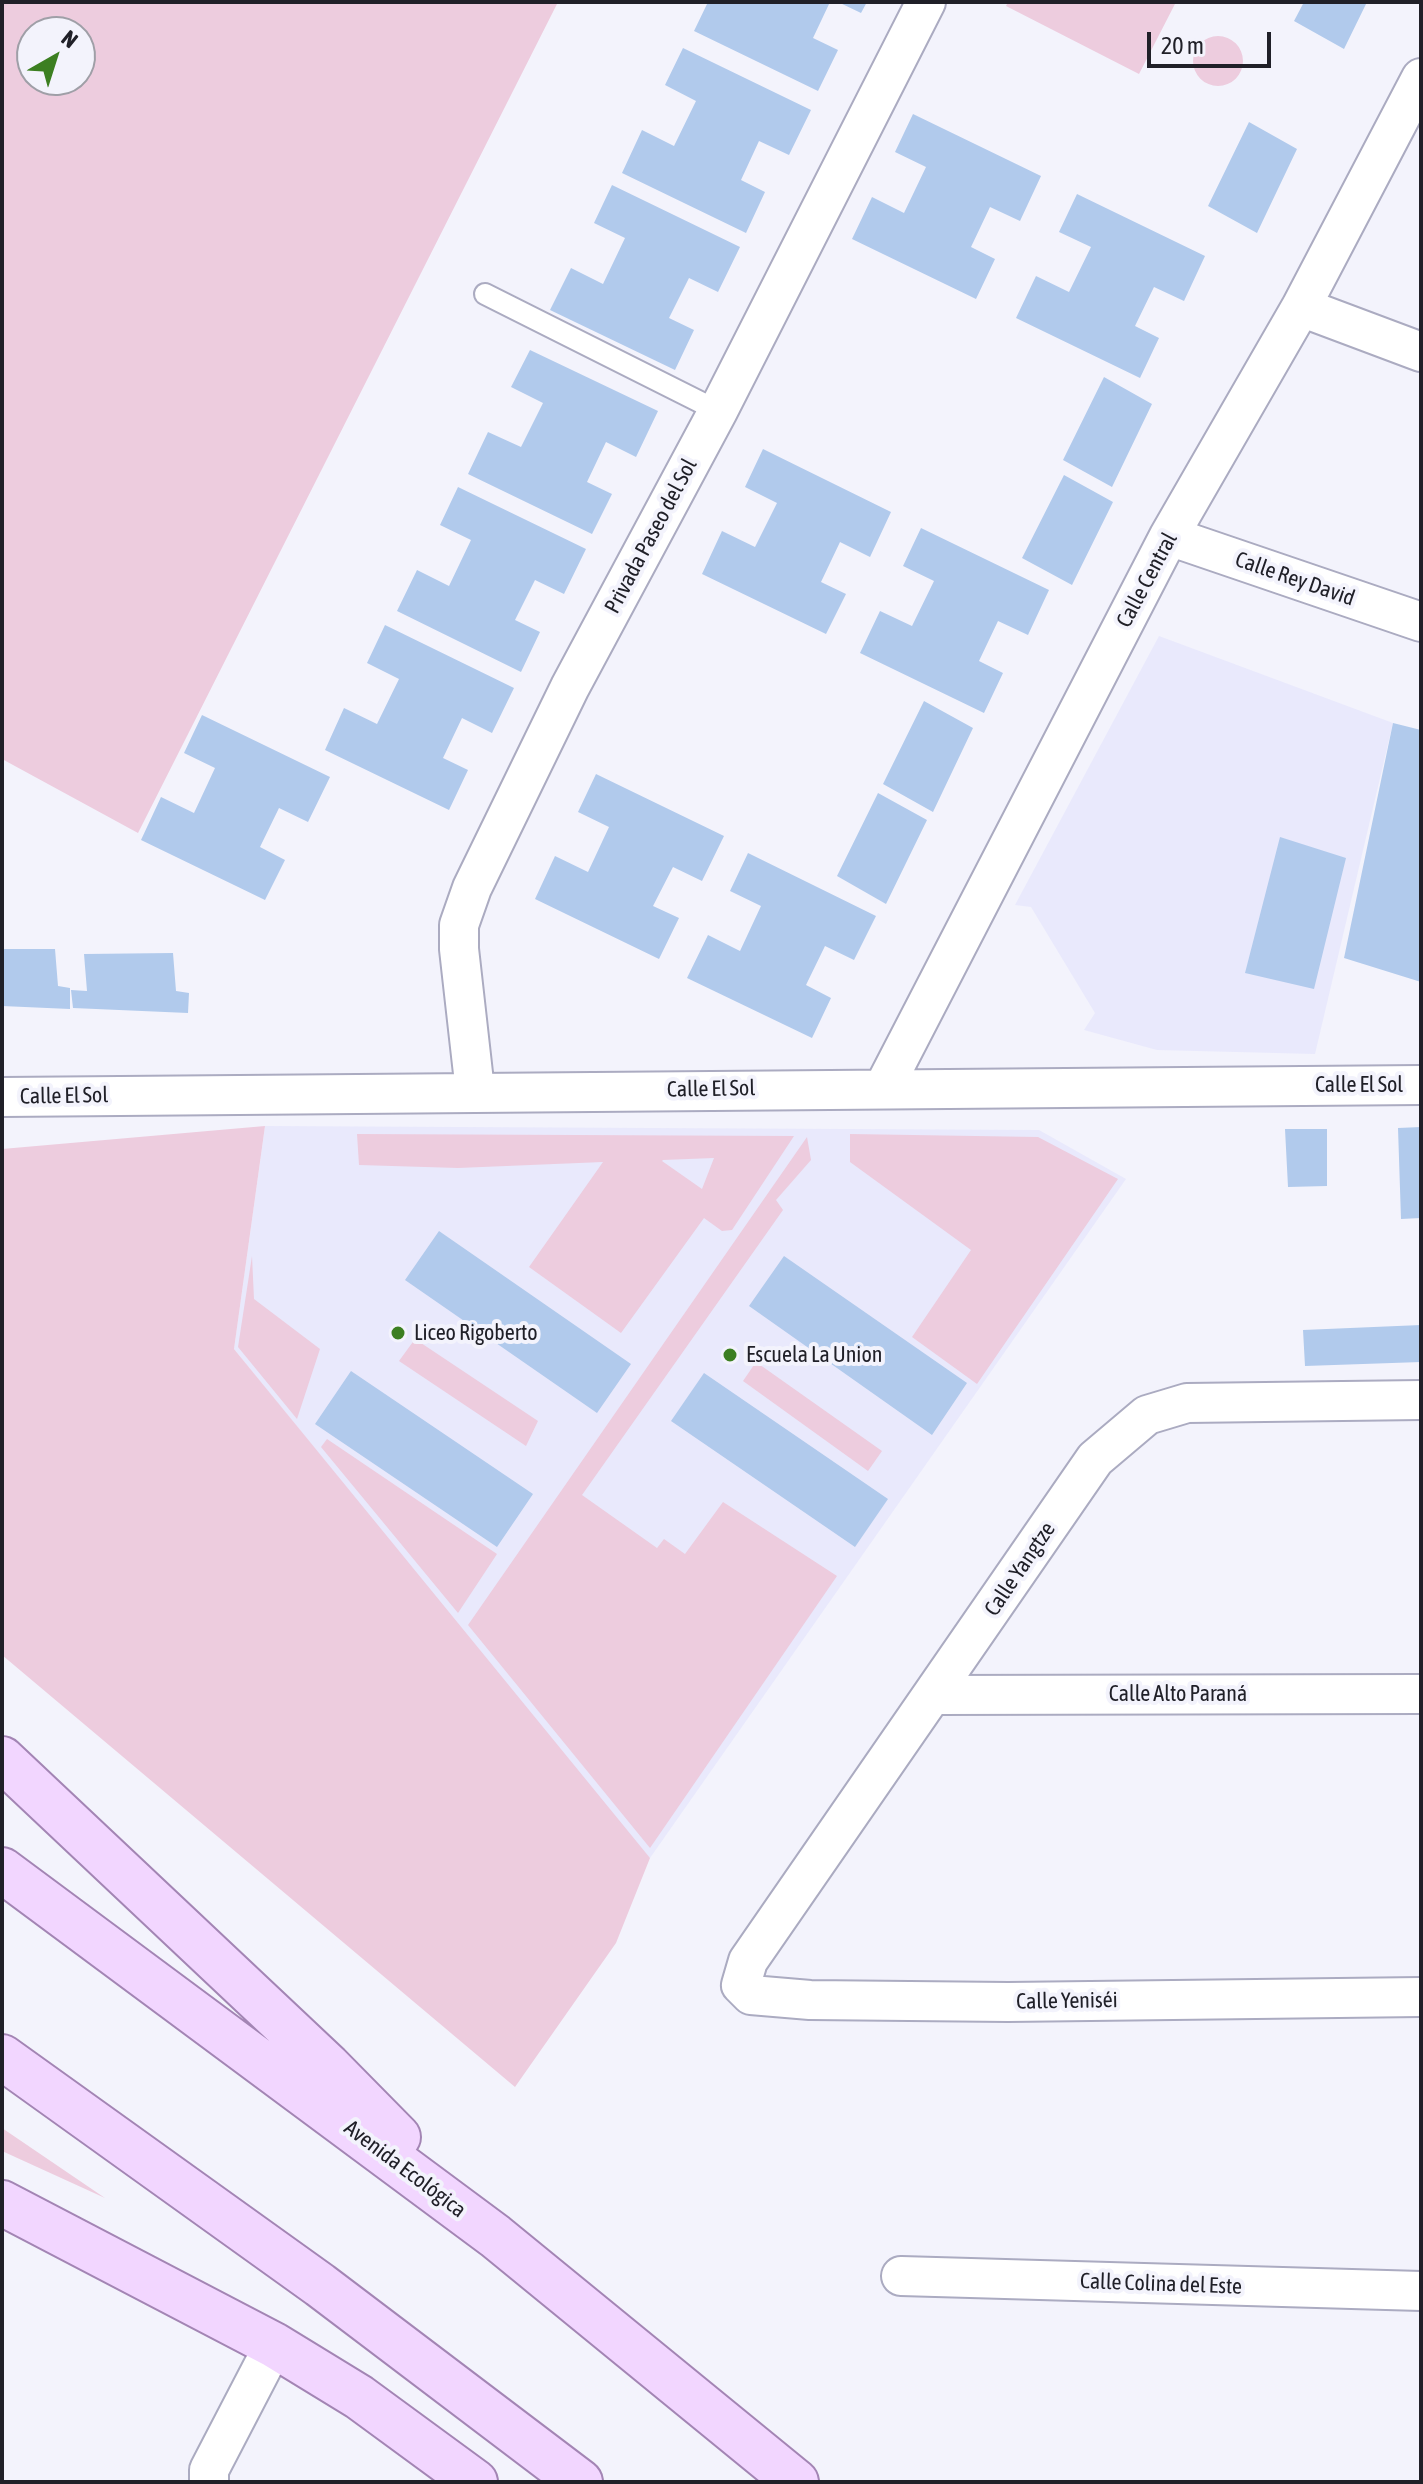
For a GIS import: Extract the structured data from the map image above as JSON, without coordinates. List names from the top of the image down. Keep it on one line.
{"streets":{"main road":["Avenida Ecológica"],"street":["Privada Paseo del Sol","Calle Rey David","Calle Central","Calle El Sol","Calle Yangtze","Calle Alto Paraná","Calle Yeniséi","Calle Colina del Este"]},"crossings":[["Privada Paseo del Sol","Calle El Sol"],["Calle Rey David","Calle Central"],["Calle Central","Calle El Sol"],["Calle Yangtze","Calle Alto Paraná"],["Calle Yangtze","Calle Yeniséi"]],"places":["Liceo Rigoberto","Escuela La Union"],"scale_bar":"20 m","north":"top right"}
